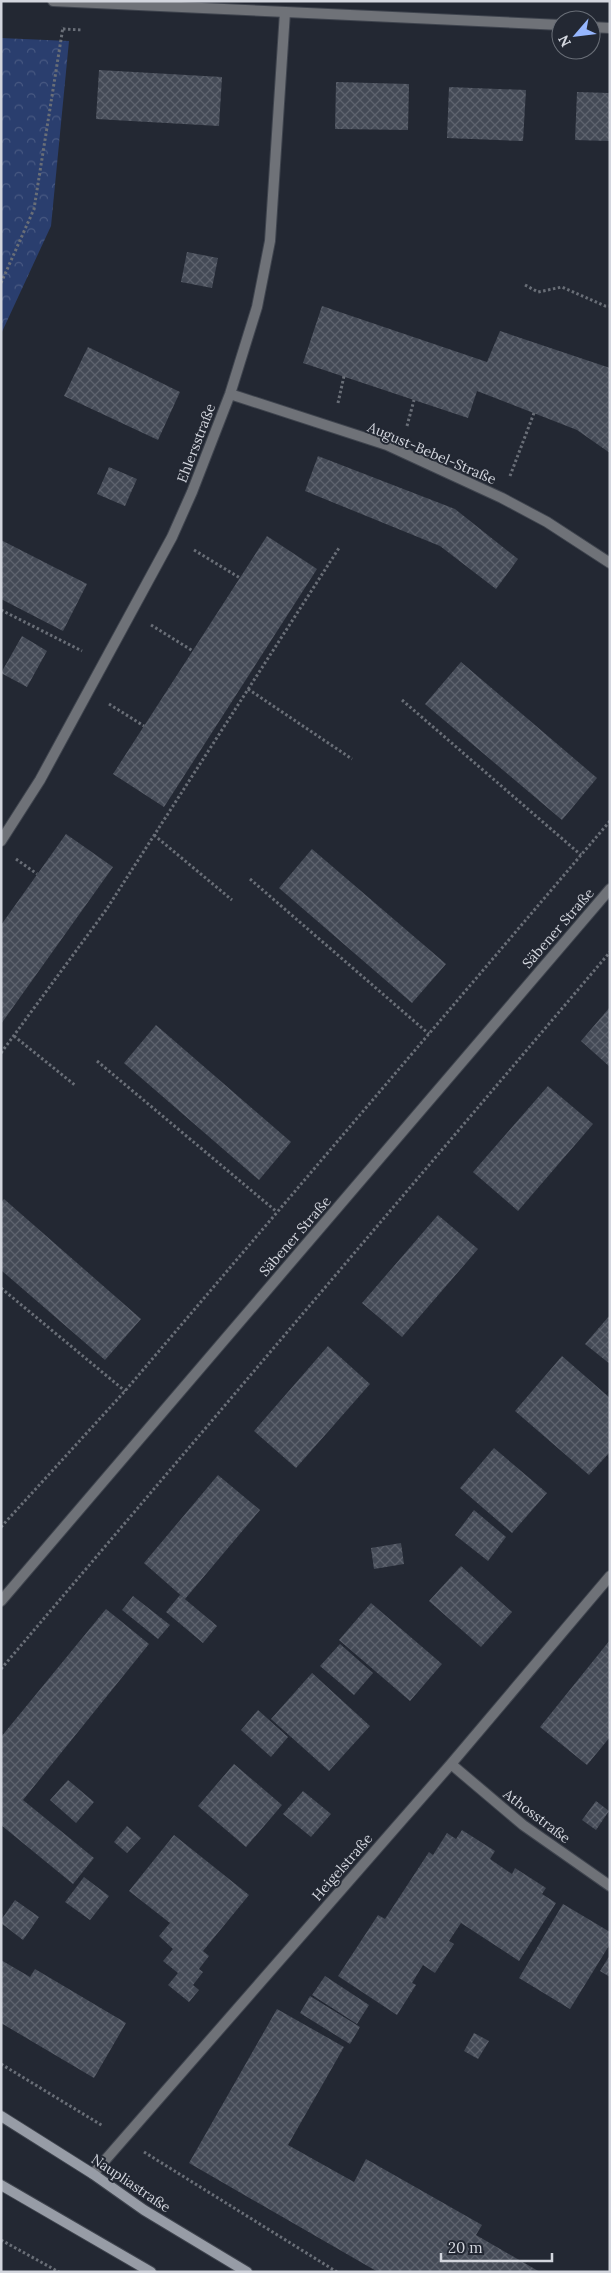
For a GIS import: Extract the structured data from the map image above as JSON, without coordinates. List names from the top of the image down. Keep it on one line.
{"streets":{"street":["Ehlersstraße","August-Bebel-Straße","Säbener Straße","Athosstraße","Heigelstraße","Naupliastraße"]},"crossings":[["Ehlersstraße","August-Bebel-Straße"],["Athosstraße","Heigelstraße"],["Heigelstraße","Naupliastraße"]],"scale_bar":"20 m","north":"bottom left"}
